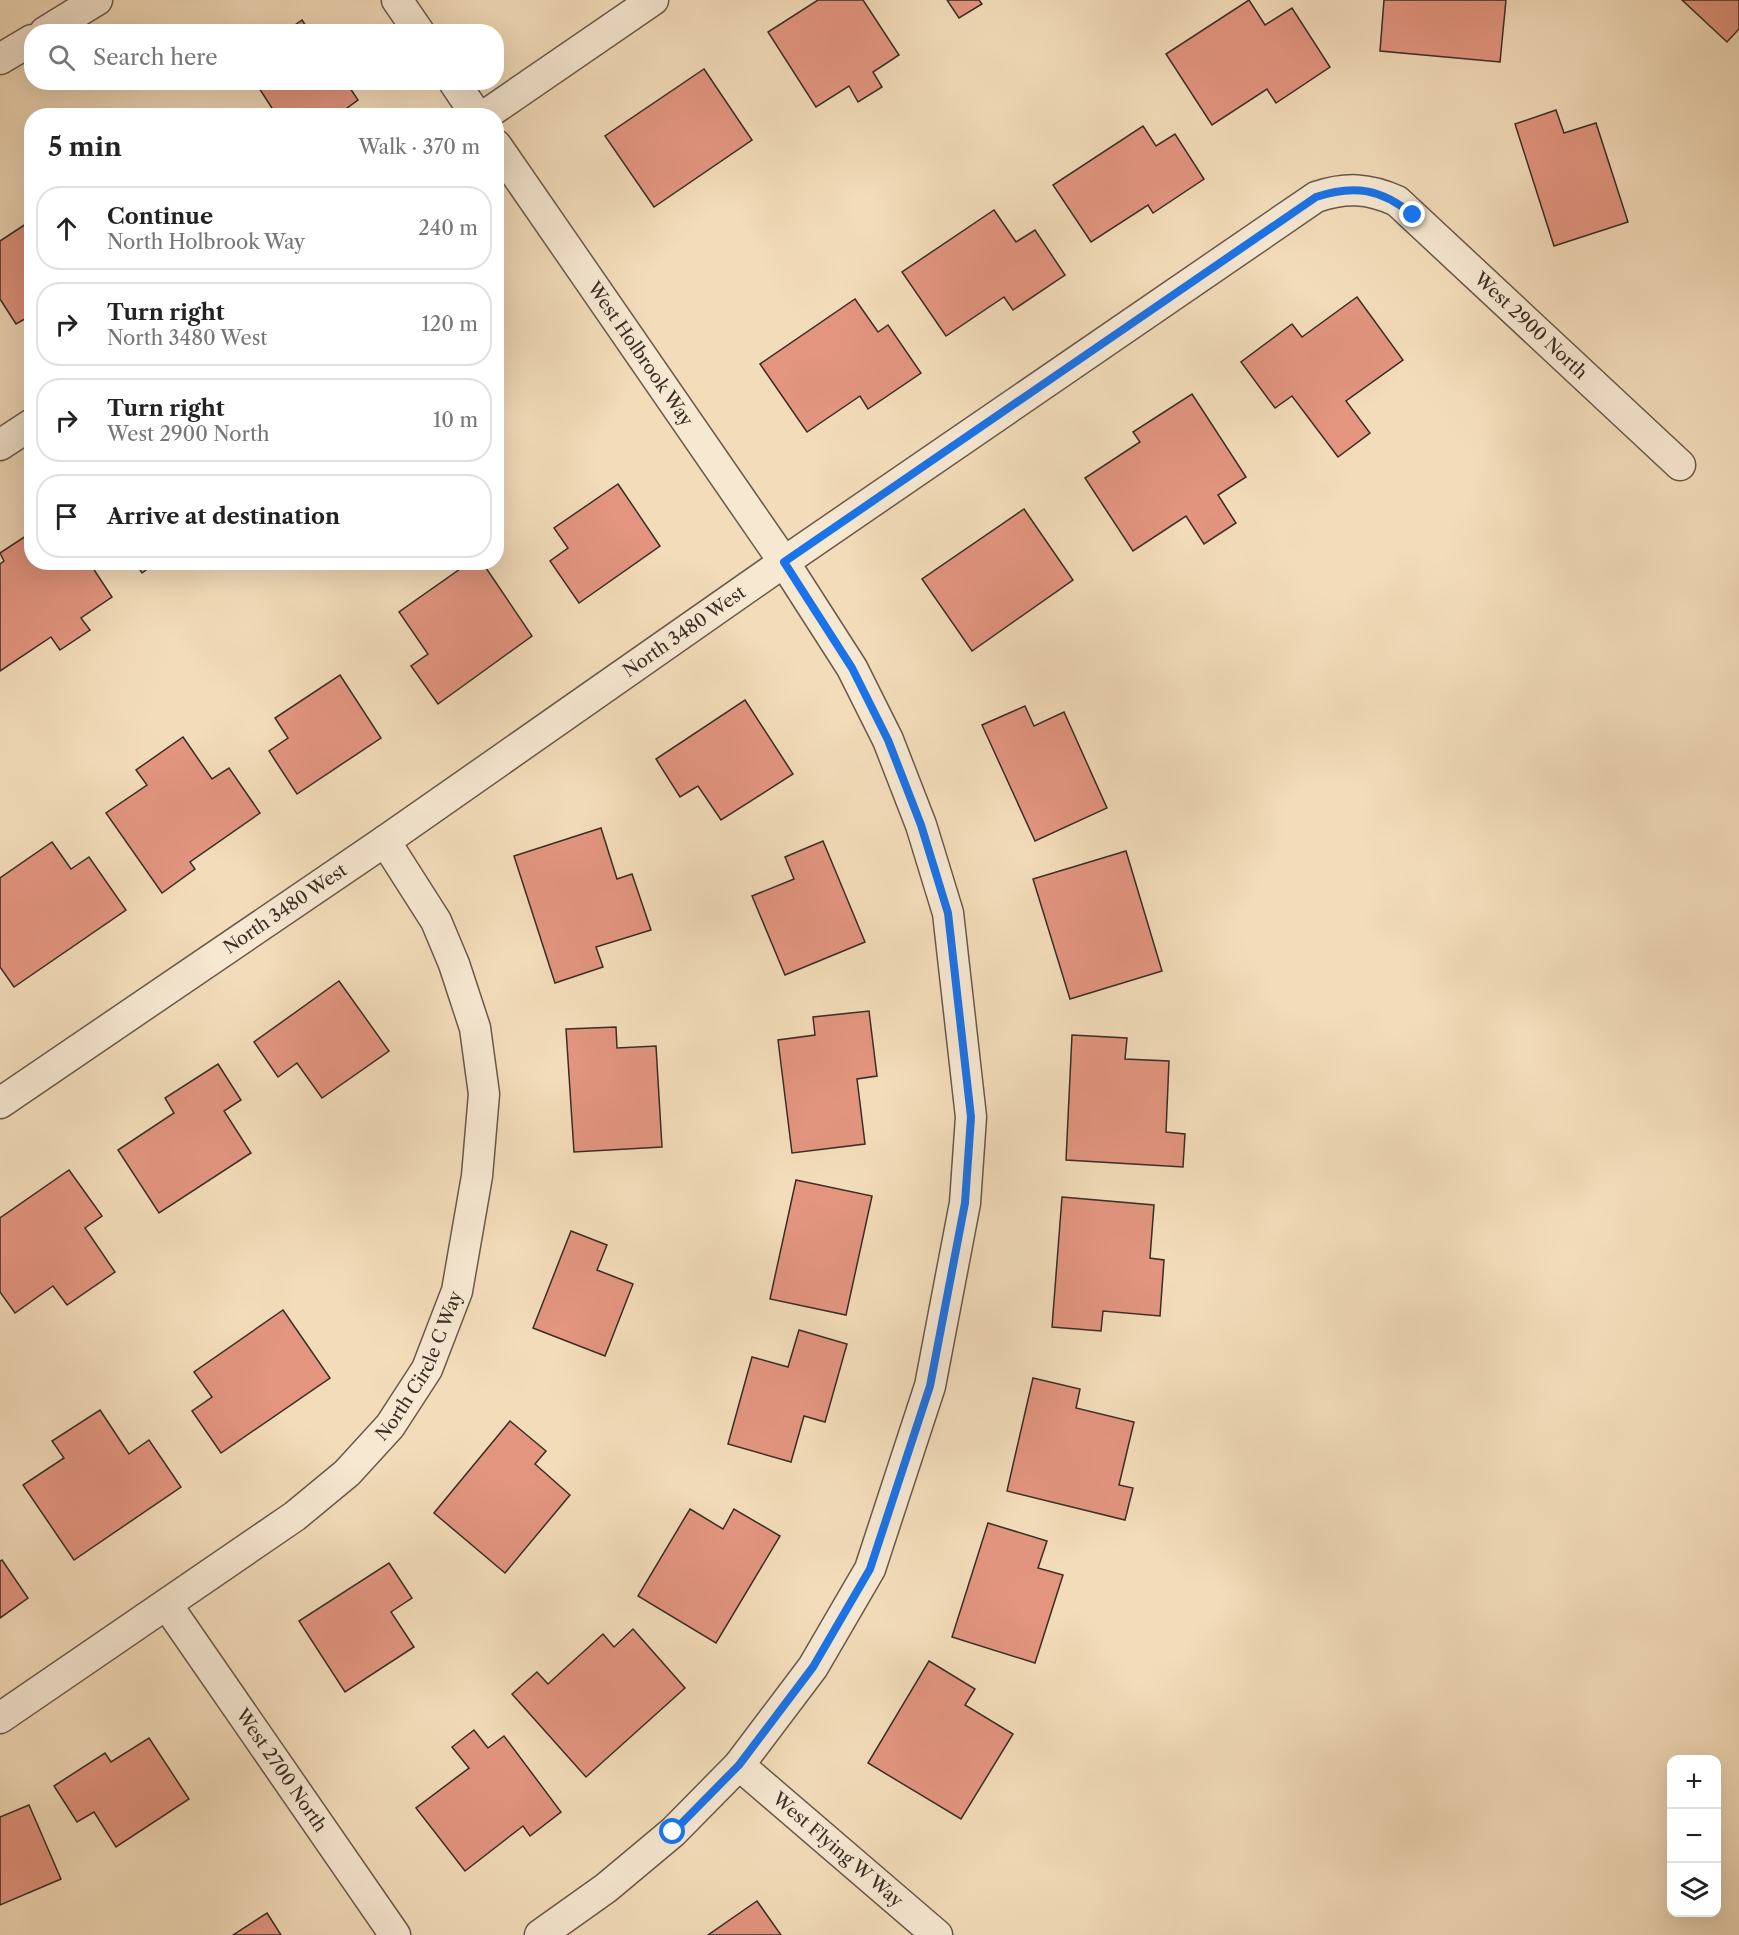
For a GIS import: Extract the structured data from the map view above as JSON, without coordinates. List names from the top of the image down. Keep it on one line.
{"streets":{"street":["West 2900 North","West Holbrook Way","North 3480 West","North Circle C Way","West 2700 North","West Flying W Way"]},"crossings":[["West 2900 North","North 3480 West"],["West Holbrook Way","North 3480 West"],["West Holbrook Way","West Flying W Way"],["North 3480 West","North Circle C Way"],["North Circle C Way","West 2700 North"]],"page":{"search":"Search here","heading":["5 min","Walk · 370 m"],"list":[["Continue","North Holbrook Way","240 m"],["Turn right","North 3480 West","120 m"],["Turn right","West 2900 North","10 m"],"Arrive at destination"],"map_buttons":["+","−"]}}
